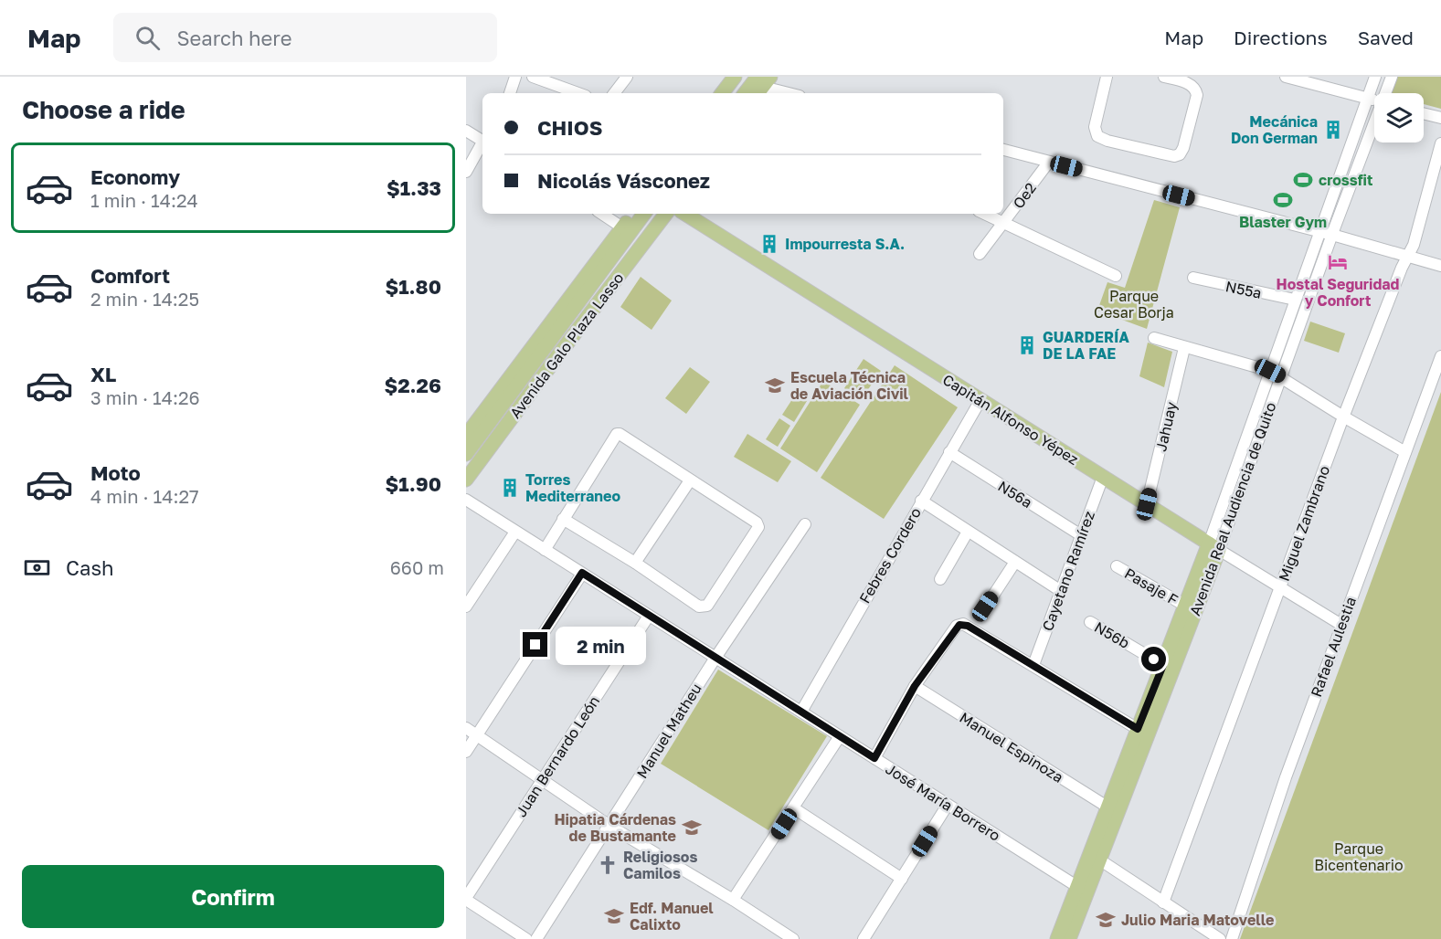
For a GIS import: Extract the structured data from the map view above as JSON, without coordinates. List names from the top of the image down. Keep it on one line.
{"streets":{"main road":["Avenida Galo Plaza Lasso","Capitán Alfonso Yépez","Avenida Real Audiencia de Quito"],"street":["Oe2","N55a","Jahuay","N56a","Miguel Zambrano","Febres Cordero","Cayetano Ramírez","Pasaje F","N56b","Rafael Aulestia","Manuel Matheu","Manuel Espinoza","Juan Bernardo León","José María Borrero"]},"crossings":[["N55a","Avenida Real Audiencia de Quito"],["Capitán Alfonso Yépez","Jahuay"],["Capitán Alfonso Yépez","Avenida Real Audiencia de Quito"],["Capitán Alfonso Yépez","Miguel Zambrano"],["Capitán Alfonso Yépez","Febres Cordero"],["Capitán Alfonso Yépez","Cayetano Ramírez"],["Capitán Alfonso Yépez","Rafael Aulestia"],["N56a","Febres Cordero"],["N56a","Cayetano Ramírez"],["Avenida Real Audiencia de Quito","Pasaje F"],["Avenida Real Audiencia de Quito","N56b"],["Avenida Real Audiencia de Quito","Manuel Espinoza"],["Avenida Real Audiencia de Quito","José María Borrero"],["Febres Cordero","José María Borrero"],["Manuel Matheu","José María Borrero"],["Juan Bernardo León","José María Borrero"]],"parks":["Parque Cesar Borja","Parque Bicentenario"],"places":{"building":["Mecánica Don German","Impourresta S.A.","GUARDERÍA DE LA FAE","Torres Mediterraneo"],"sports":["crossfit","Blaster Gym"],"hotel":["Hostal Seguridad y Confort"],"school or university":["Escuela Técnica de Aviación Civil","Hipatia Cárdenas de Bustamante","Edf. Manuel Calixto","Julio Maria Matovelle"],"church":["Religiosos Camilos"]},"page":{"header":"Map","search":"Search here","nav":["Map","Directions","Saved"],"heading":"Choose a ride","banner":["CHIOS","Nicolás Vásconez"],"list":[{"name":"Economy","note":"1 min · 14:24","value":"$1.33"},{"name":"Comfort","note":"2 min · 14:25","value":"$1.80"},{"name":"XL","note":"3 min · 14:26","value":"$2.26"},{"name":"Moto","note":"4 min · 14:27","value":"$1.90"}],"pay":["Cash","660 m"],"bubble":"2 min","buttons":"Confirm"}}
